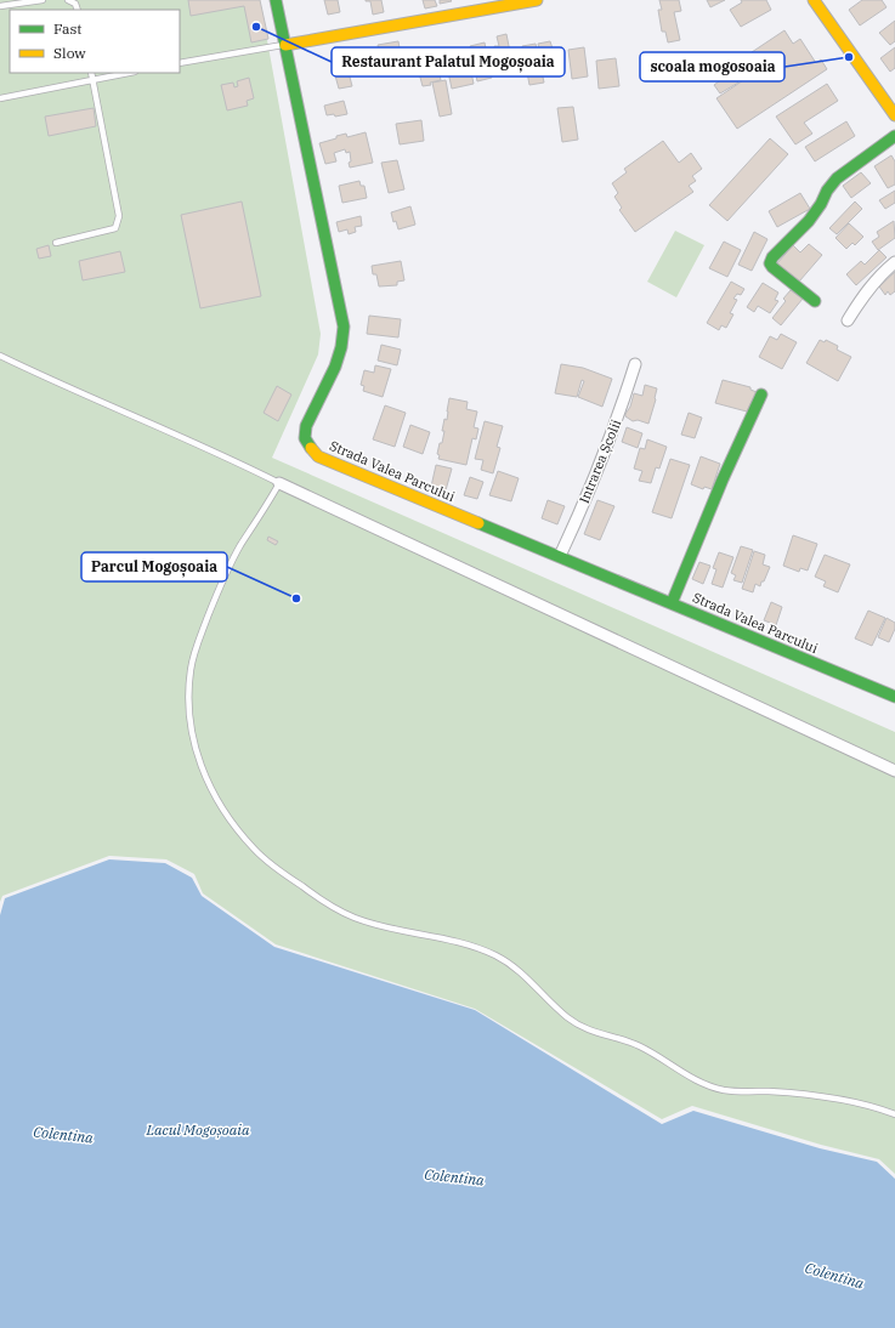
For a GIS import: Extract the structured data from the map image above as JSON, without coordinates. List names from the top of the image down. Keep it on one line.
{"streets":{"street":["Intrarea Școlii","Strada Valea Parcului"]},"crossings":[["Intrarea Școlii","Strada Valea Parcului"]],"water":["Lacul Mogoșoaia","Colentina"],"places":["Restaurant Palatul Mogoșoaia","scoala mogosoaia","Parcul Mogoșoaia"],"legend":["Fast","Slow"]}
